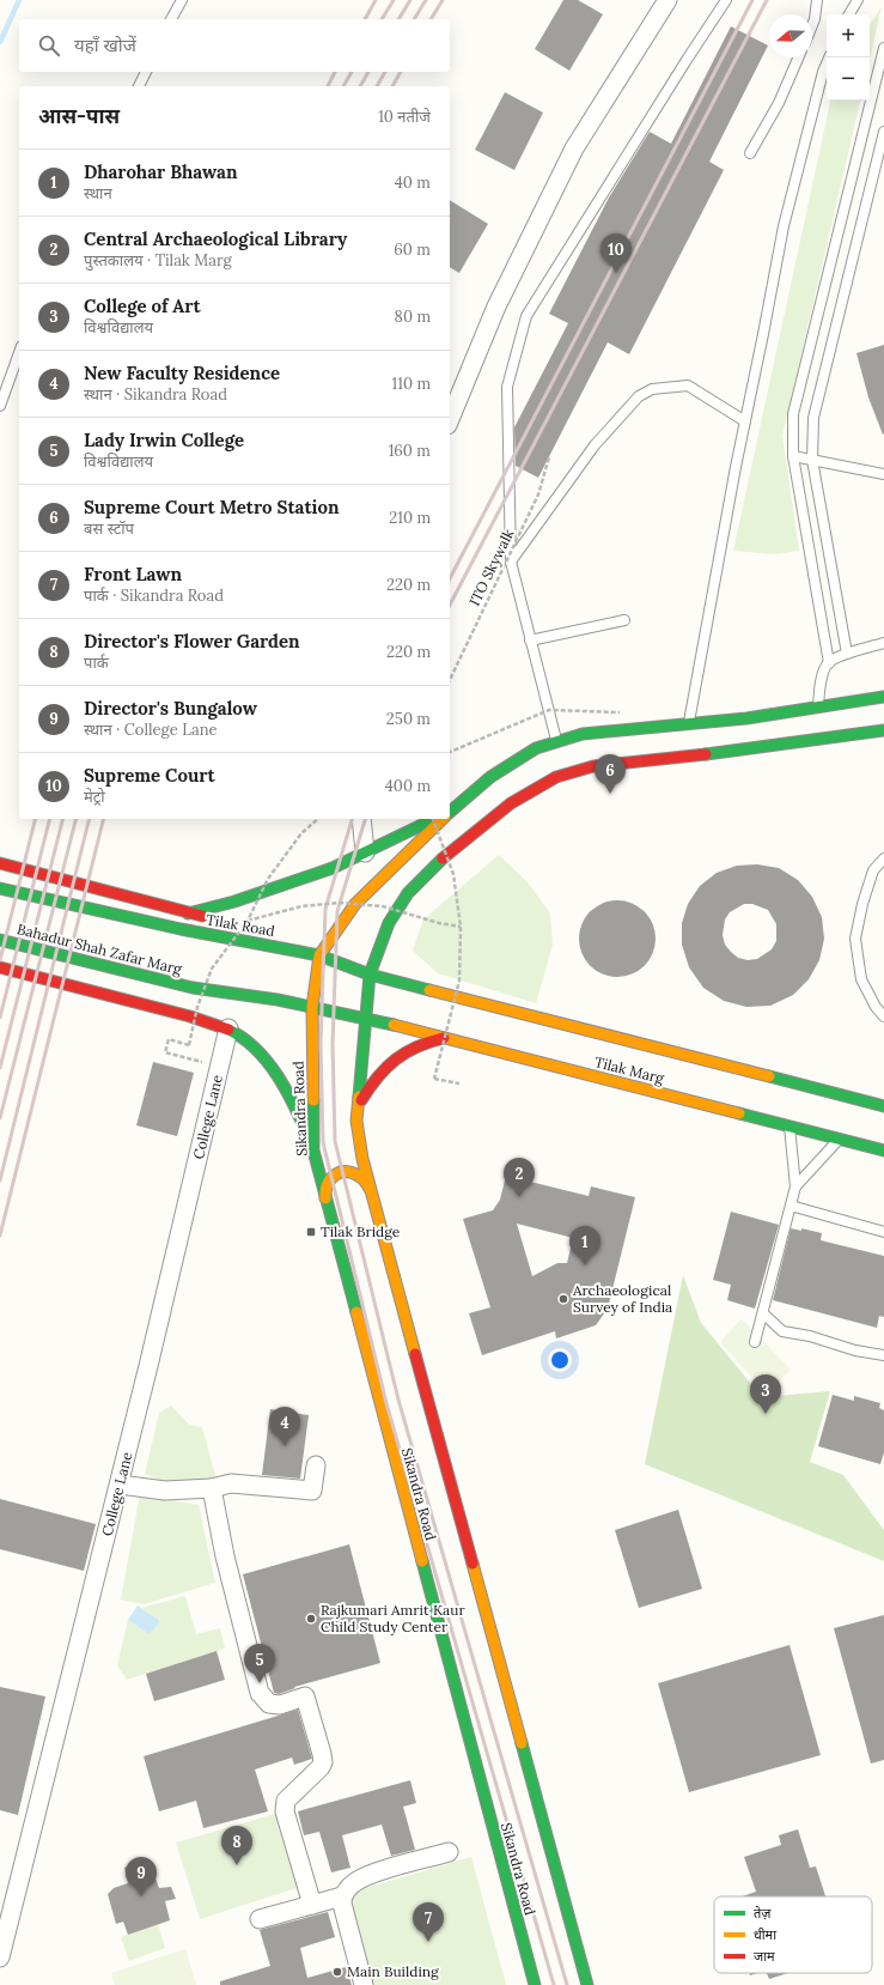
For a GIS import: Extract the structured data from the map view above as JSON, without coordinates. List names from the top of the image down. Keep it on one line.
{"streets":{"main road":["Tilak Road","Bahadur Shah Zafar Marg","Tilak Marg","Sikandra Road"],"street":["College Lane"],"path":["ITO Skywalk"]},"crossings":[["Tilak Road","Tilak Marg"],["Tilak Road","Sikandra Road"],["Tilak Marg","Sikandra Road"]],"places":{"transit":["Tilak Bridge"],"other":["Archaeological Survey of India","Rajkumari Amrit Kaur Child Study Center","Main Building"]},"legend":["तेज़","धीमा","जाम"],"north":"left","page":{"map_buttons":["+","−"],"search":"यहाँ खोजें","heading":["आस-पास","10 नतीजे"],"list":[{"mark":"1","name":"Dharohar Bhawan","note":"स्थान","value":"40 m"},{"mark":"2","name":"Central Archaeological Library","note":"पुस्तकालय · Tilak Marg","value":"60 m"},{"mark":"3","name":"College of Art","note":"विश्वविद्यालय","value":"80 m"},{"mark":"4","name":"New Faculty Residence","note":"स्थान · Sikandra Road","value":"110 m"},{"mark":"5","name":"Lady Irwin College","note":"विश्वविद्यालय","value":"160 m"},{"mark":"6","name":"Supreme Court‌ Metro Station","note":"बस स्टॉप","value":"210 m"},{"mark":"7","name":"Front Lawn","note":"पार्क · Sikandra Road","value":"220 m"},{"mark":"8","name":"Director's Flower Garden","note":"पार्क","value":"220 m"},{"mark":"9","name":"Director's Bungalow","note":"स्थान · College Lane","value":"250 m"},{"mark":"10","name":"Supreme Court","note":"मेट्रो","value":"400 m"}],"pins":["10","6","2","1","3","4","5","8","9","7"]}}
